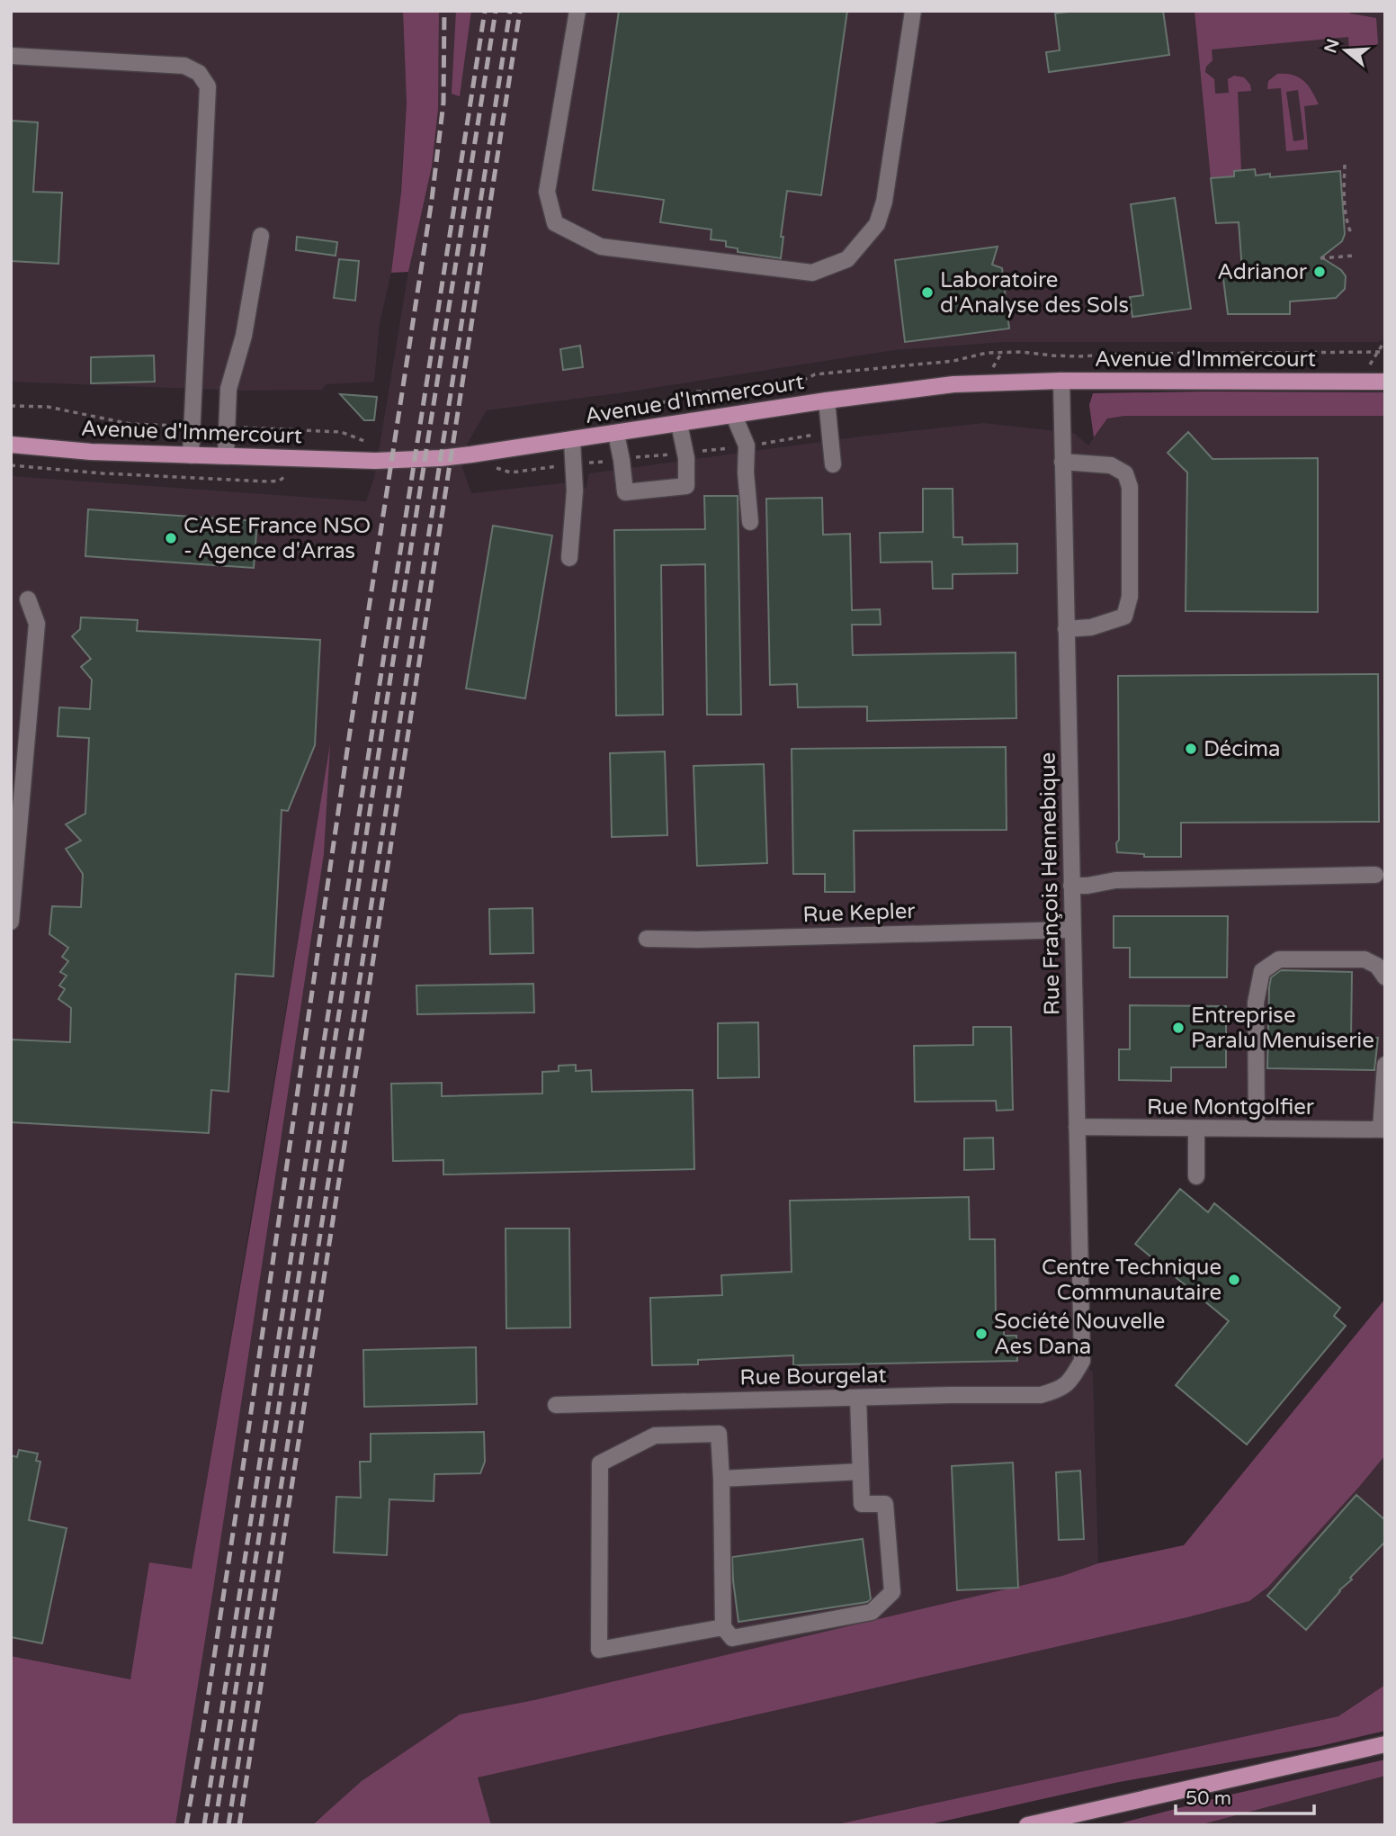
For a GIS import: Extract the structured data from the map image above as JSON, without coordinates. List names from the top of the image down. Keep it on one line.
{"streets":{"main road":["Avenue d'Immercourt"],"street":["Rue François Hennebique","Rue Kepler","Rue Montgolfier","Rue Bourgelat"]},"crossings":[["Avenue d'Immercourt","Rue François Hennebique"],["Rue François Hennebique","Rue Kepler"],["Rue François Hennebique","Rue Montgolfier"],["Rue François Hennebique","Rue Bourgelat"]],"places":["Adrianor","Laboratoire d'Analyse des Sols","CASE France NSO - Agence d'Arras","Décima","Entreprise Paralu Menuiserie","Centre Technique Communautaire","Société Nouvelle Aes Dana"],"scale_bar":"50 m","north":"left"}
